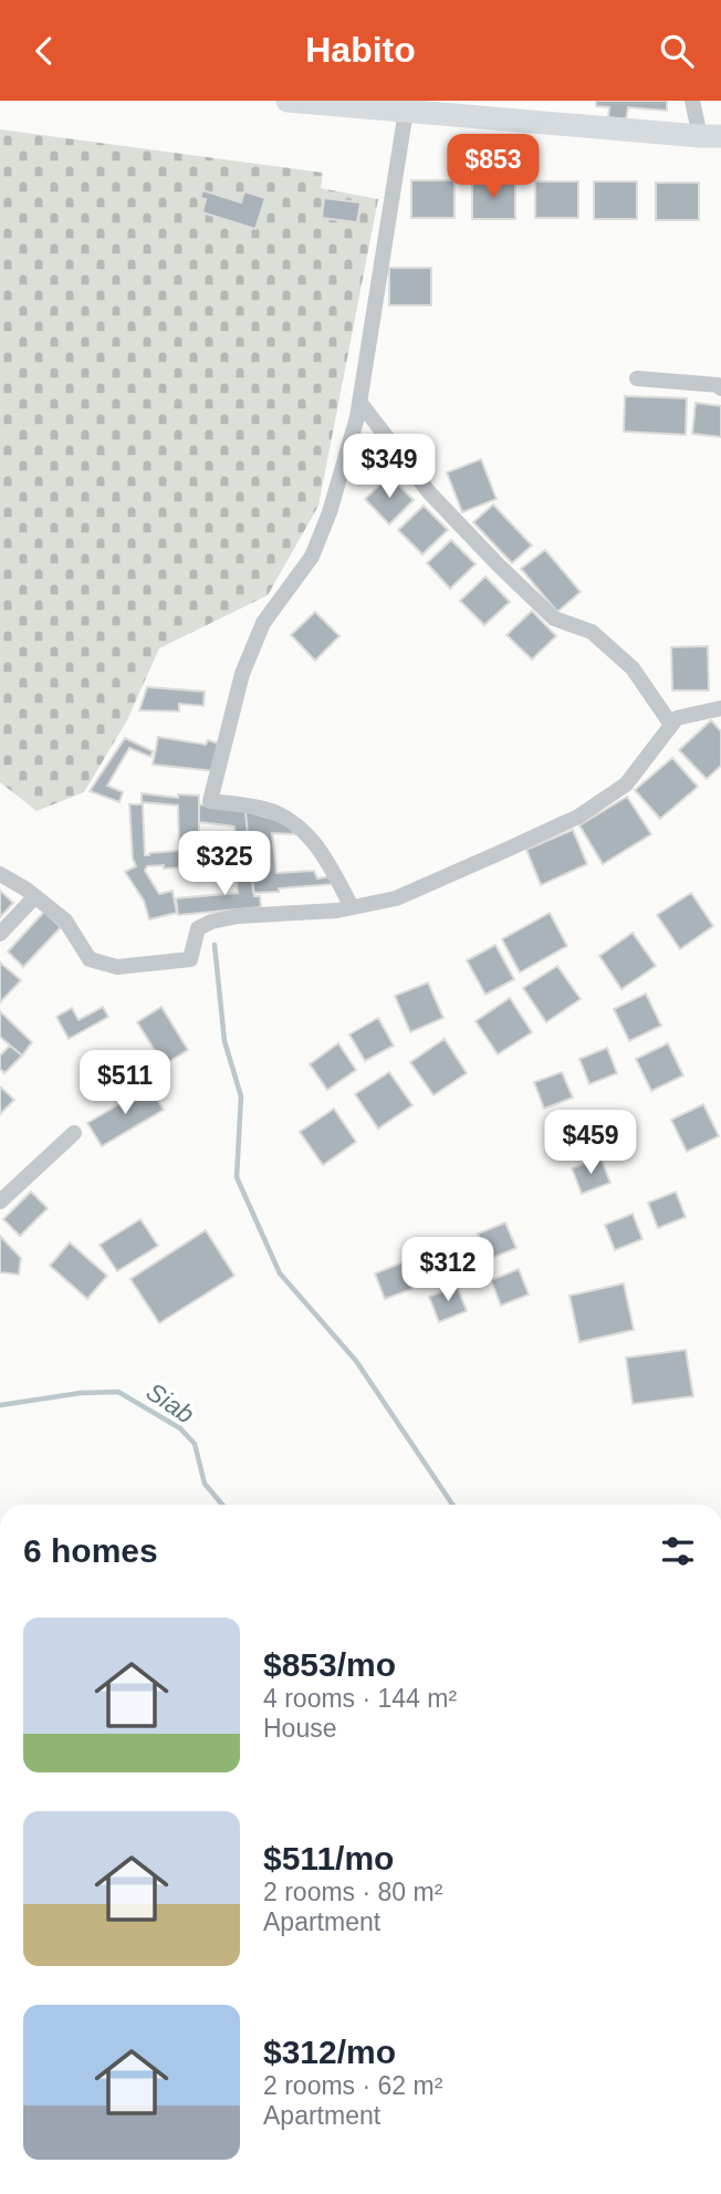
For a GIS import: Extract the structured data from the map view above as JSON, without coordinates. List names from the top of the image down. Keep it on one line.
{"water":["Siab"],"page":{"header":"Habito","price":["$853","$349","$325","$511","$459","$312"],"heading":"6 homes","list":[{"name":"$853/mo","note":"4 rooms · 144 m² · House"},{"name":"$511/mo","note":"2 rooms · 80 m² · Apartment"},{"name":"$312/mo","note":"2 rooms · 62 m² · Apartment"}]}}
